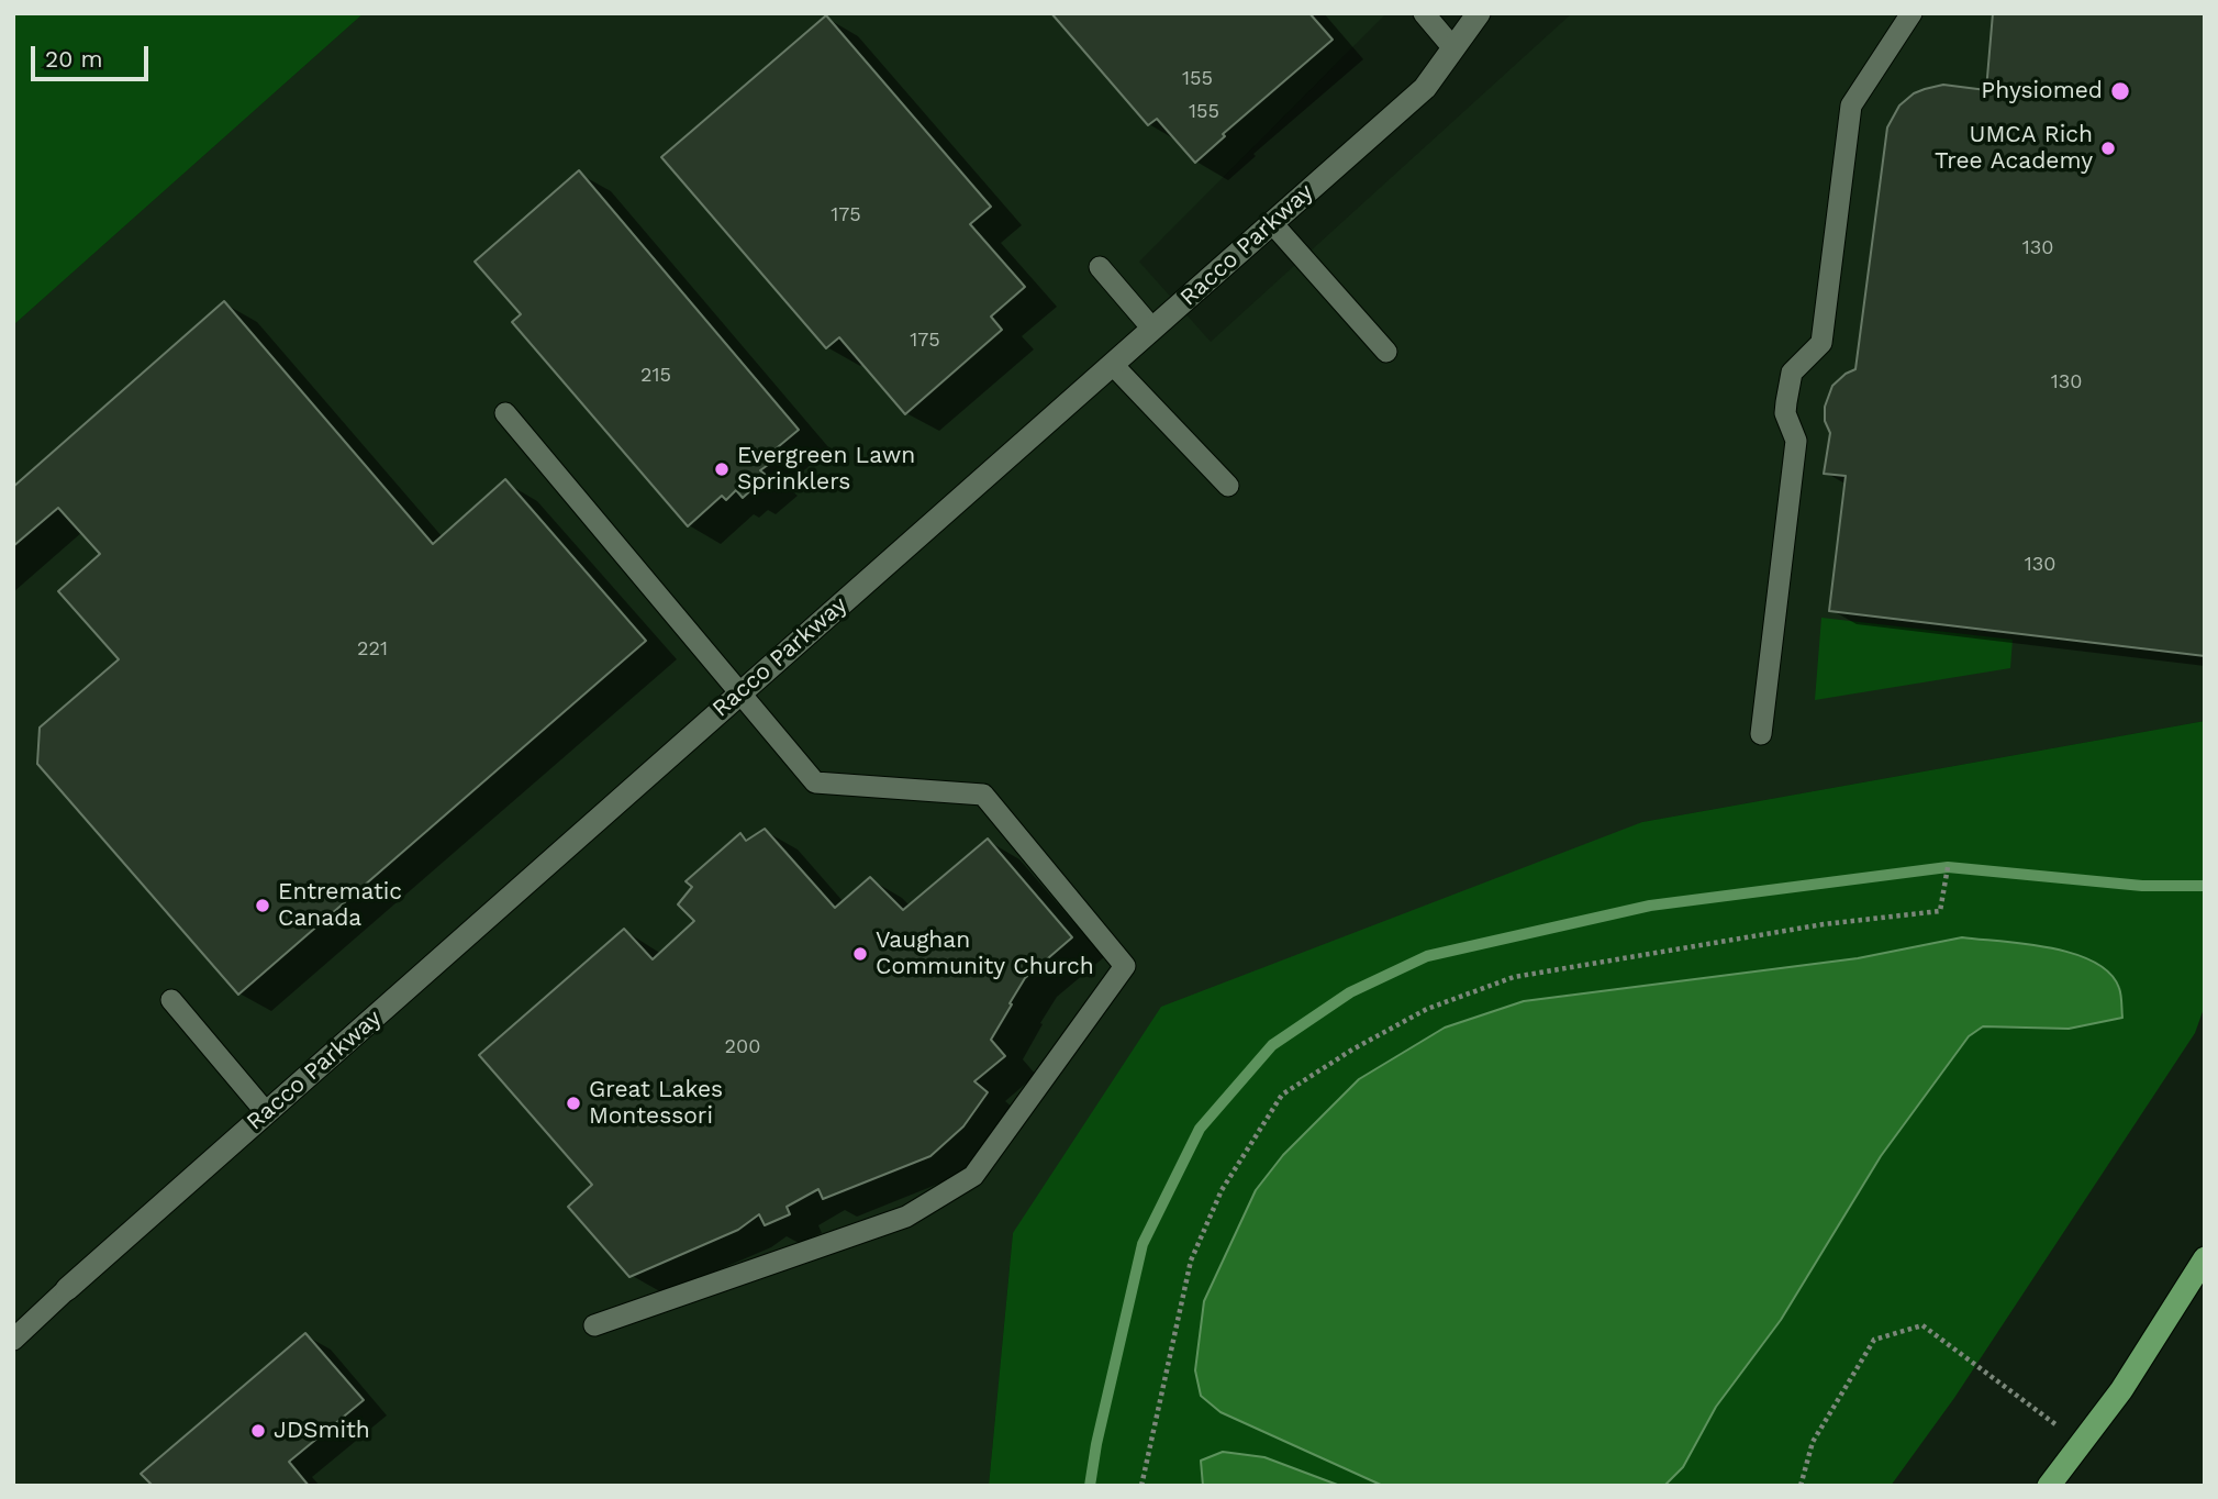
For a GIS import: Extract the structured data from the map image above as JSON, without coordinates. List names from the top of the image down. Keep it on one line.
{"streets":{"street":["Racco Parkway"]},"places":["Physiomed","UMCA Rich Tree Academy","Evergreen Lawn Sprinklers","Entrematic Canada","Vaughan Community Church","Great Lakes Montessori","JDSmith"],"house_numbers":["155","155","175","130","175","215","130","130","221","200"],"scale_bar":"20 m"}
